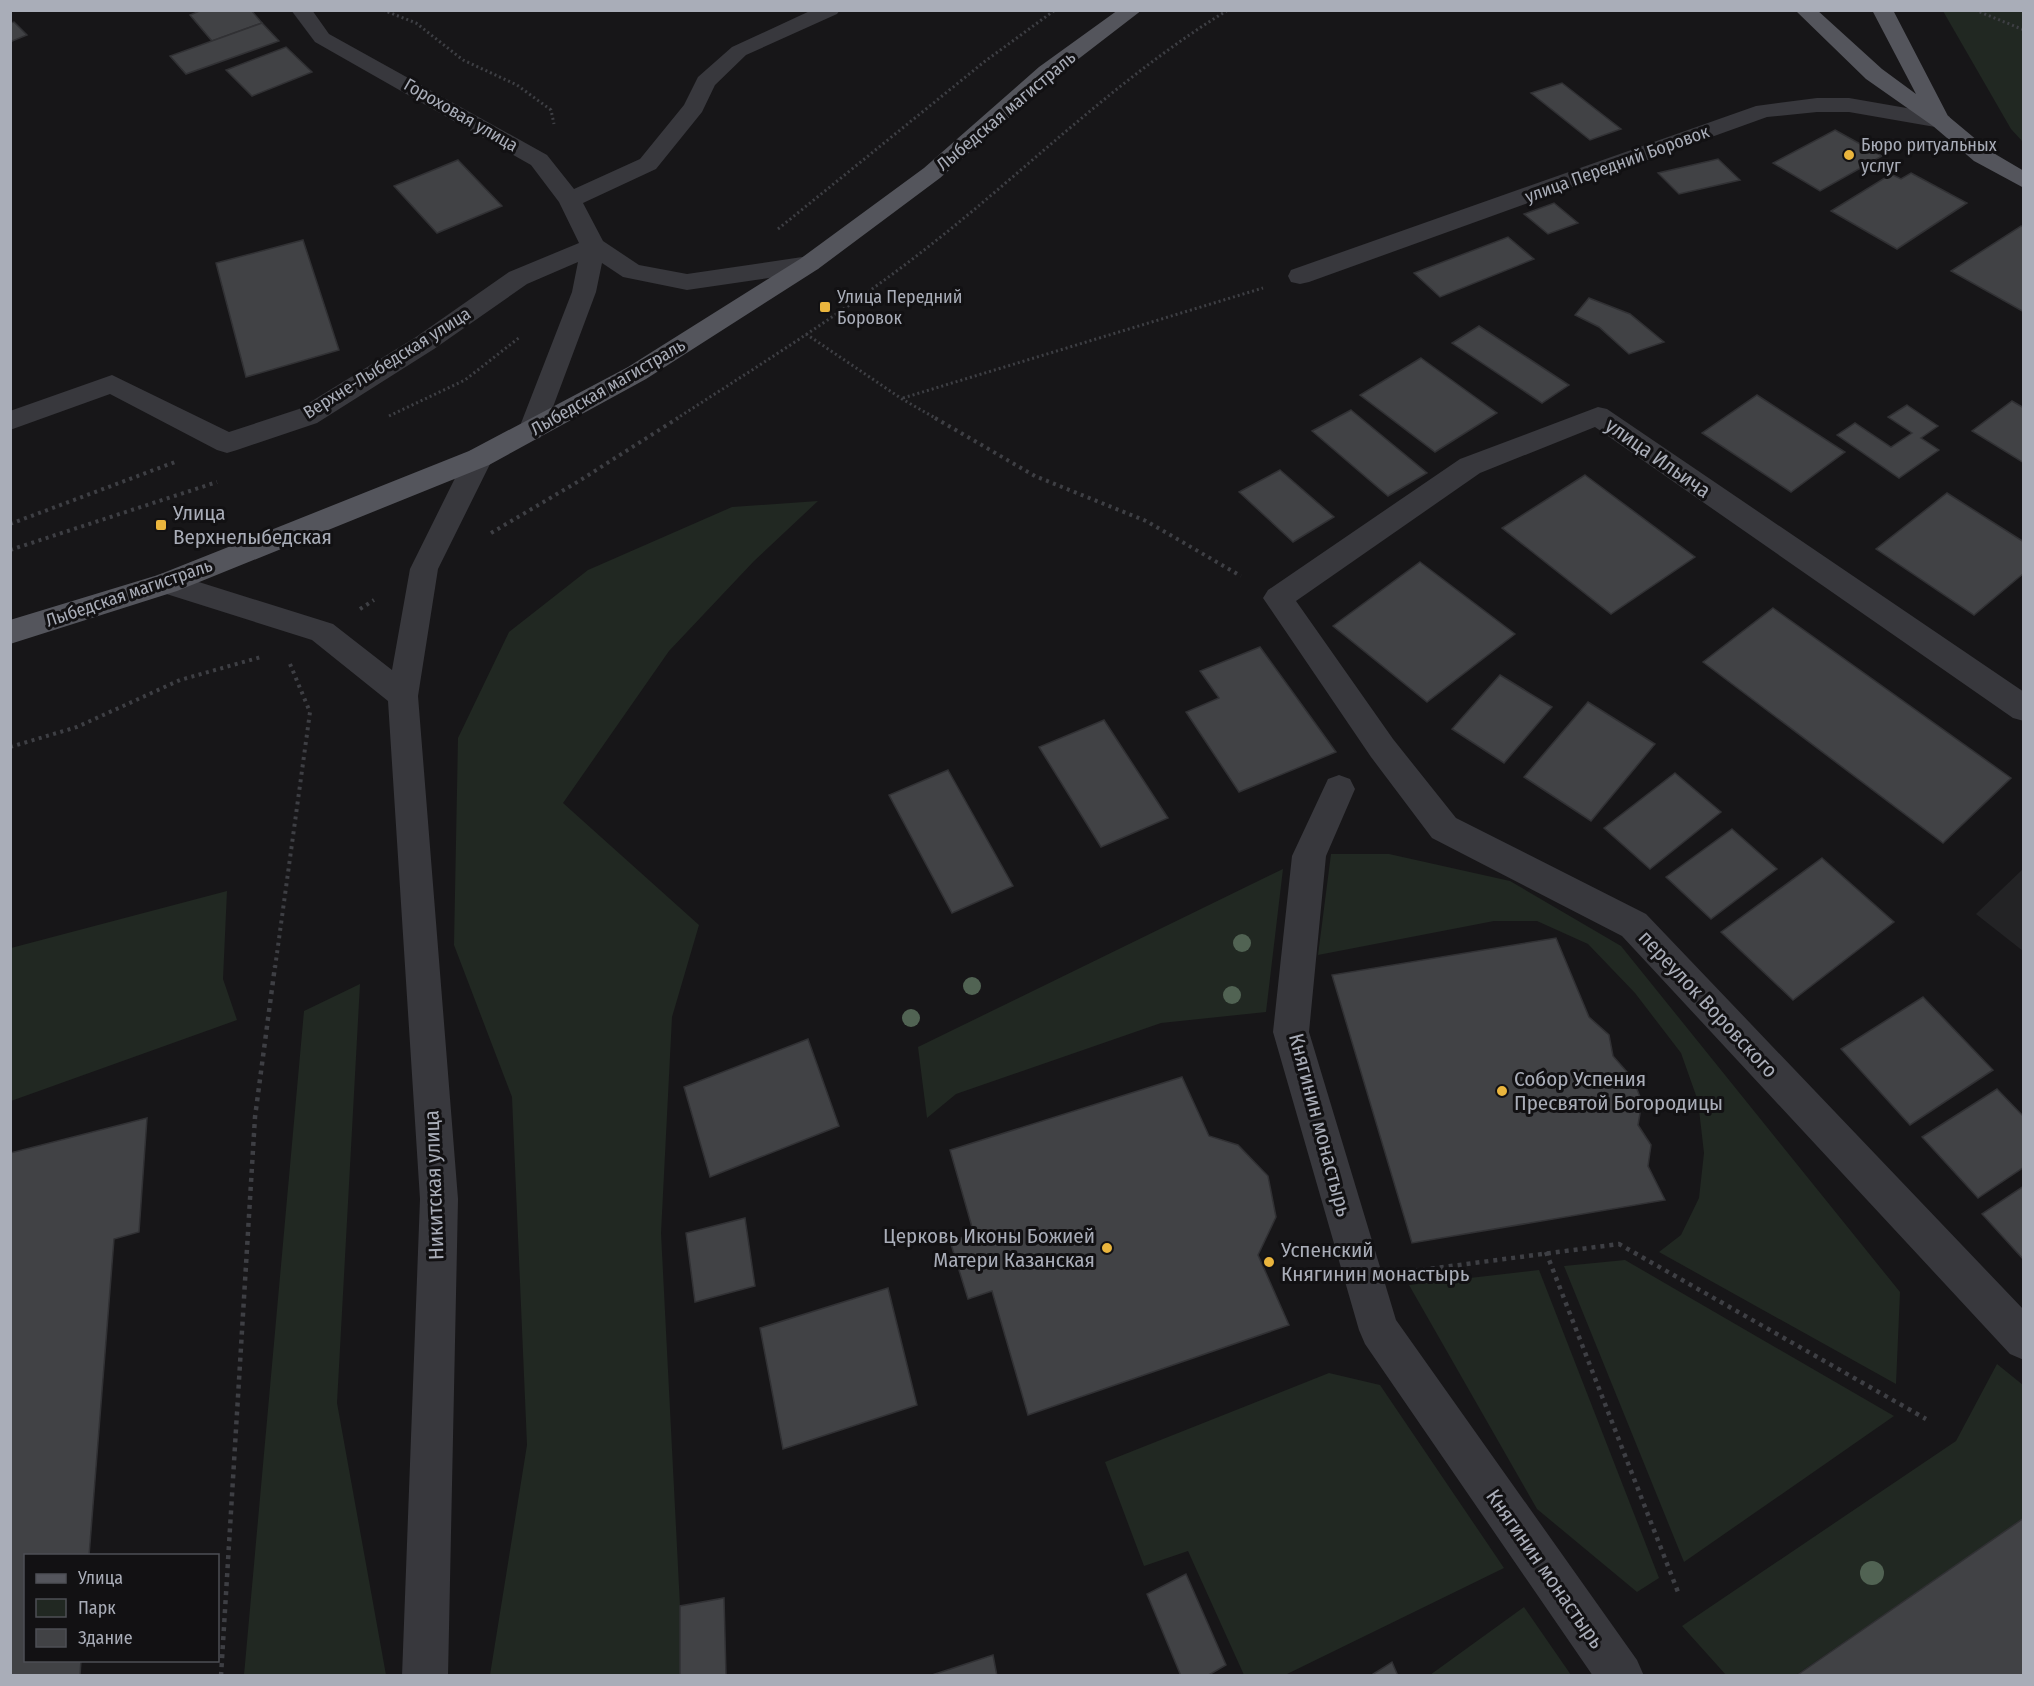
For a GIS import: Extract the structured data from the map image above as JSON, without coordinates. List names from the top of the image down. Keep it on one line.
{"streets":{"main road":["Лыбедская магистраль"],"street":["Гороховая улица","улица Передний Боровок","Верхне-Лыбедская улица","улица Ильича","переулок Воровского","Княгинин монастырь","Никитская улица"]},"crossings":[["Лыбедская магистраль","Никитская улица"],["Гороховая улица","Верхне-Лыбедская улица"],["улица Ильича","переулок Воровского"]],"places":{"other":["Бюро ритуальных услуг","Собор Успения Пресвятой Богородицы","Церковь Иконы Божией Матери Казанская","Успенский Княгинин монастырь"],"transit":["Улица Передний Боровок","Улица Верхнелыбедская"]},"legend":["Улица","Парк","Здание"]}
